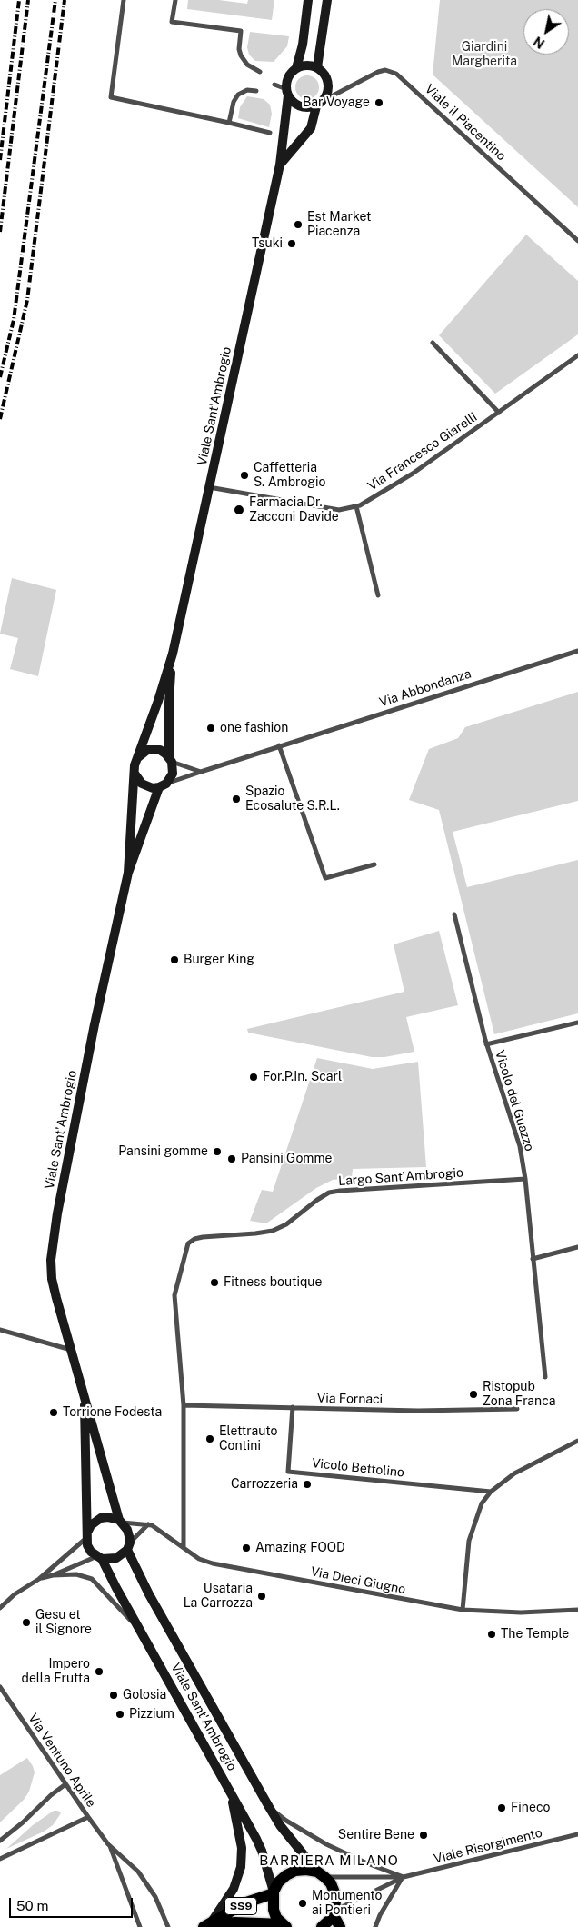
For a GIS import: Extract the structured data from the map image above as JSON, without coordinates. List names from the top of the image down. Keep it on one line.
{"streets":{"main road":["Viale Sant'Ambrogio","SS9"],"street":["Viale il Piacentino","Via Francesco Giarelli","Via Abbondanza","Vicolo del Guazzo","Largo Sant'Ambrogio","Via Fornaci","Vicolo Bettolino","Via Dieci Giugno","Via Ventuno Aprile","Viale Risorgimento"]},"crossings":[["Viale il Piacentino","Viale Sant'Ambrogio"],["Viale Sant'Ambrogio","Via Francesco Giarelli"],["Viale Sant'Ambrogio","Via Abbondanza"],["Viale Sant'Ambrogio","Via Dieci Giugno"],["Viale Sant'Ambrogio","Viale Risorgimento"],["Viale Sant'Ambrogio","SS9"],["Vicolo del Guazzo","Largo Sant'Ambrogio"],["Largo Sant'Ambrogio","Via Fornaci"],["Largo Sant'Ambrogio","Via Dieci Giugno"],["Via Fornaci","Vicolo Bettolino"]],"districts":["BARRIERA MILANO"],"parks":["Giardini Margherita"],"places":["Bar Voyage","Est Market Piacenza","Tsuki","Caffetteria S. Ambrogio","Farmacia Dr. Zacconi Davide","one fashion","Spazio Ecosalute S.R.L.","Burger King","For.P.In. Scarl","Pansini gomme","Pansini Gomme","Fitness boutique","Ristopub Zona Franca","Torrione Fodesta","Elettrauto Contini","Carrozzeria","Amazing FOOD","Usataria La Carrozza","Gesu et il Signore","The Temple","Impero della Frutta","Golosia","Pizzium","Fineco","Sentire Bene","Monumento ai Pontieri"],"scale_bar":"50 m","north":"bottom left"}
